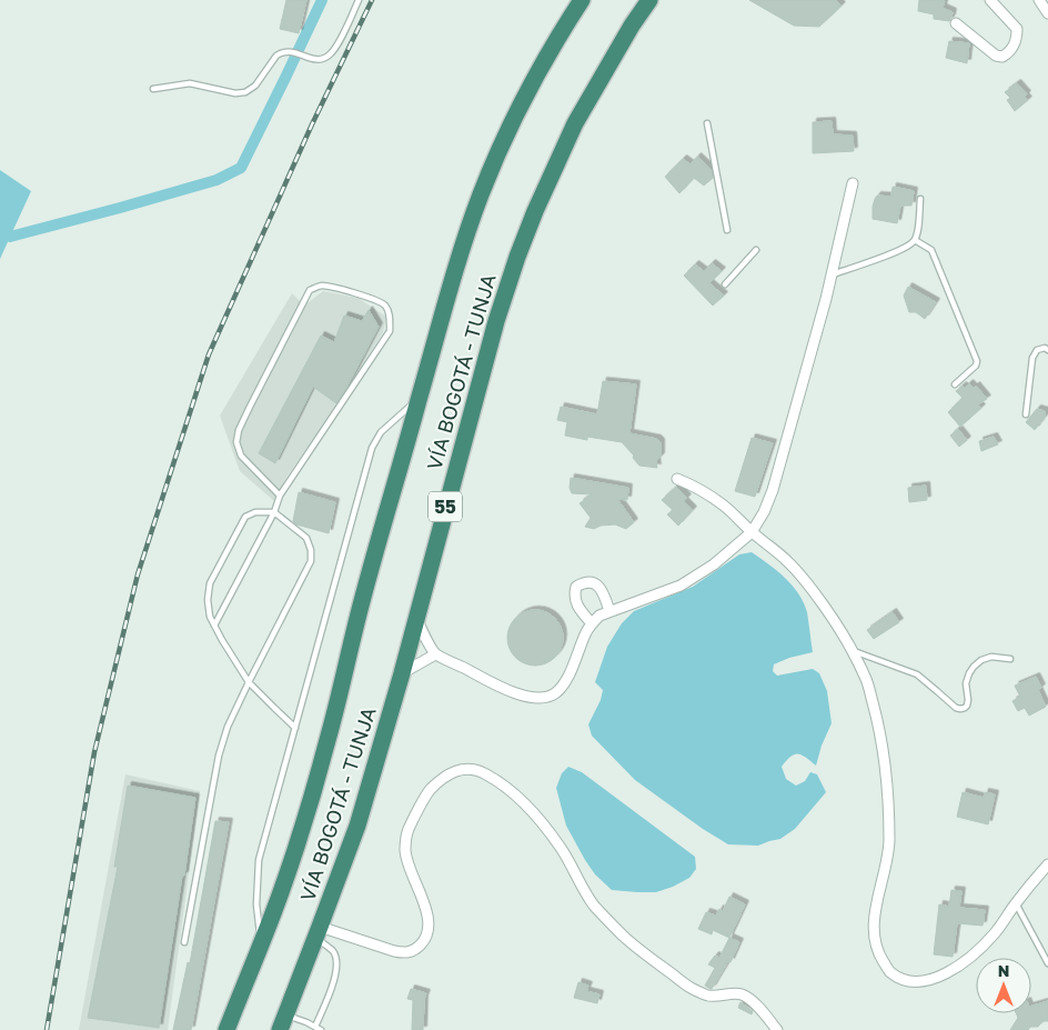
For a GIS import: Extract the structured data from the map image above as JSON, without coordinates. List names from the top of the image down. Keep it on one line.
{"streets":{"highway":["VÍA BOGOTÁ - TUNJA","55"]},"north":"top"}
